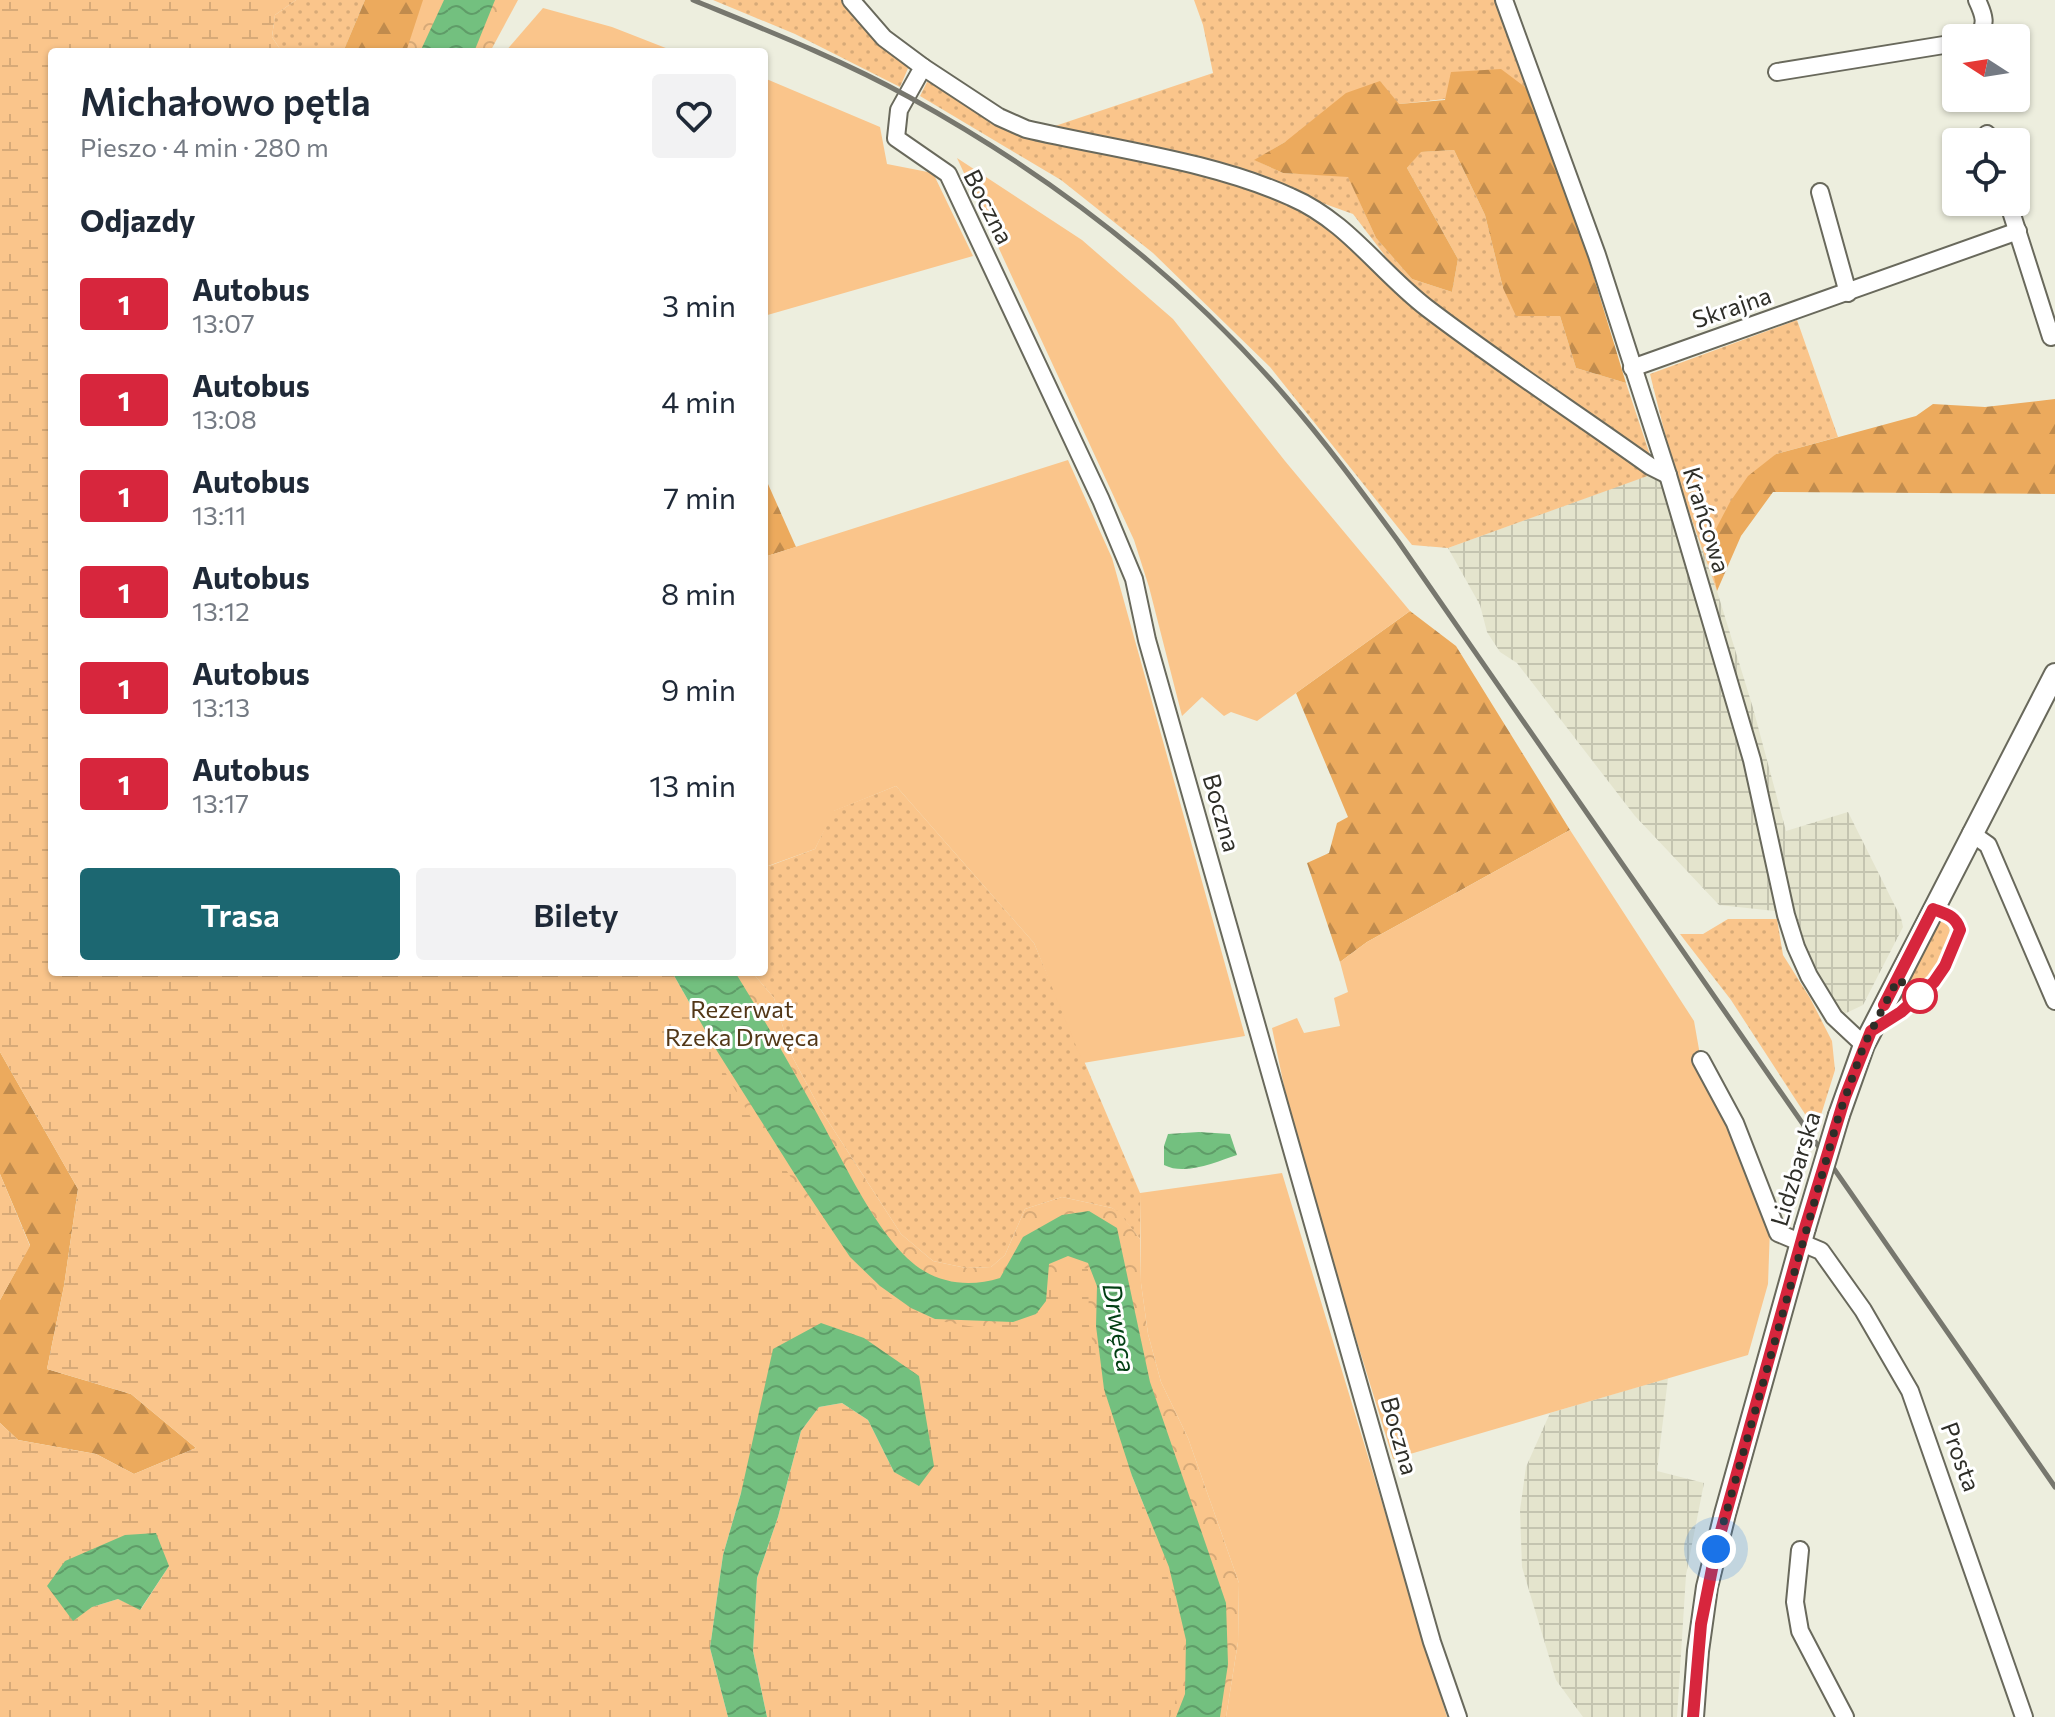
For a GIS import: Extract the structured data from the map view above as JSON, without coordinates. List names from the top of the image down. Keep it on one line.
{"streets":{"main road":["Lidzbarska"],"street":["Boczna","Skrajna","Krańcowa","Prosta"]},"crossings":[["Skrajna","Krańcowa"],["Krańcowa","Lidzbarska"],["Lidzbarska","Prosta"]],"water":["Drwęca"],"parks":["Rezerwat Rzeka Drwęca"],"lines":["bus line 1"],"north":"left","page":{"heading":[["Michałowo pętla","Pieszo · 4 min · 280 m"],"Odjazdy"],"list":[{"mark":"1","name":"Autobus","note":"13:07","value":"3 min"},{"mark":"1","name":"Autobus","note":"13:08","value":"4 min"},{"mark":"1","name":"Autobus","note":"13:11","value":"7 min"},{"mark":"1","name":"Autobus","note":"13:12","value":"8 min"},{"mark":"1","name":"Autobus","note":"13:13","value":"9 min"},{"mark":"1","name":"Autobus","note":"13:17","value":"13 min"}],"buttons":["Trasa","Bilety"]}}
